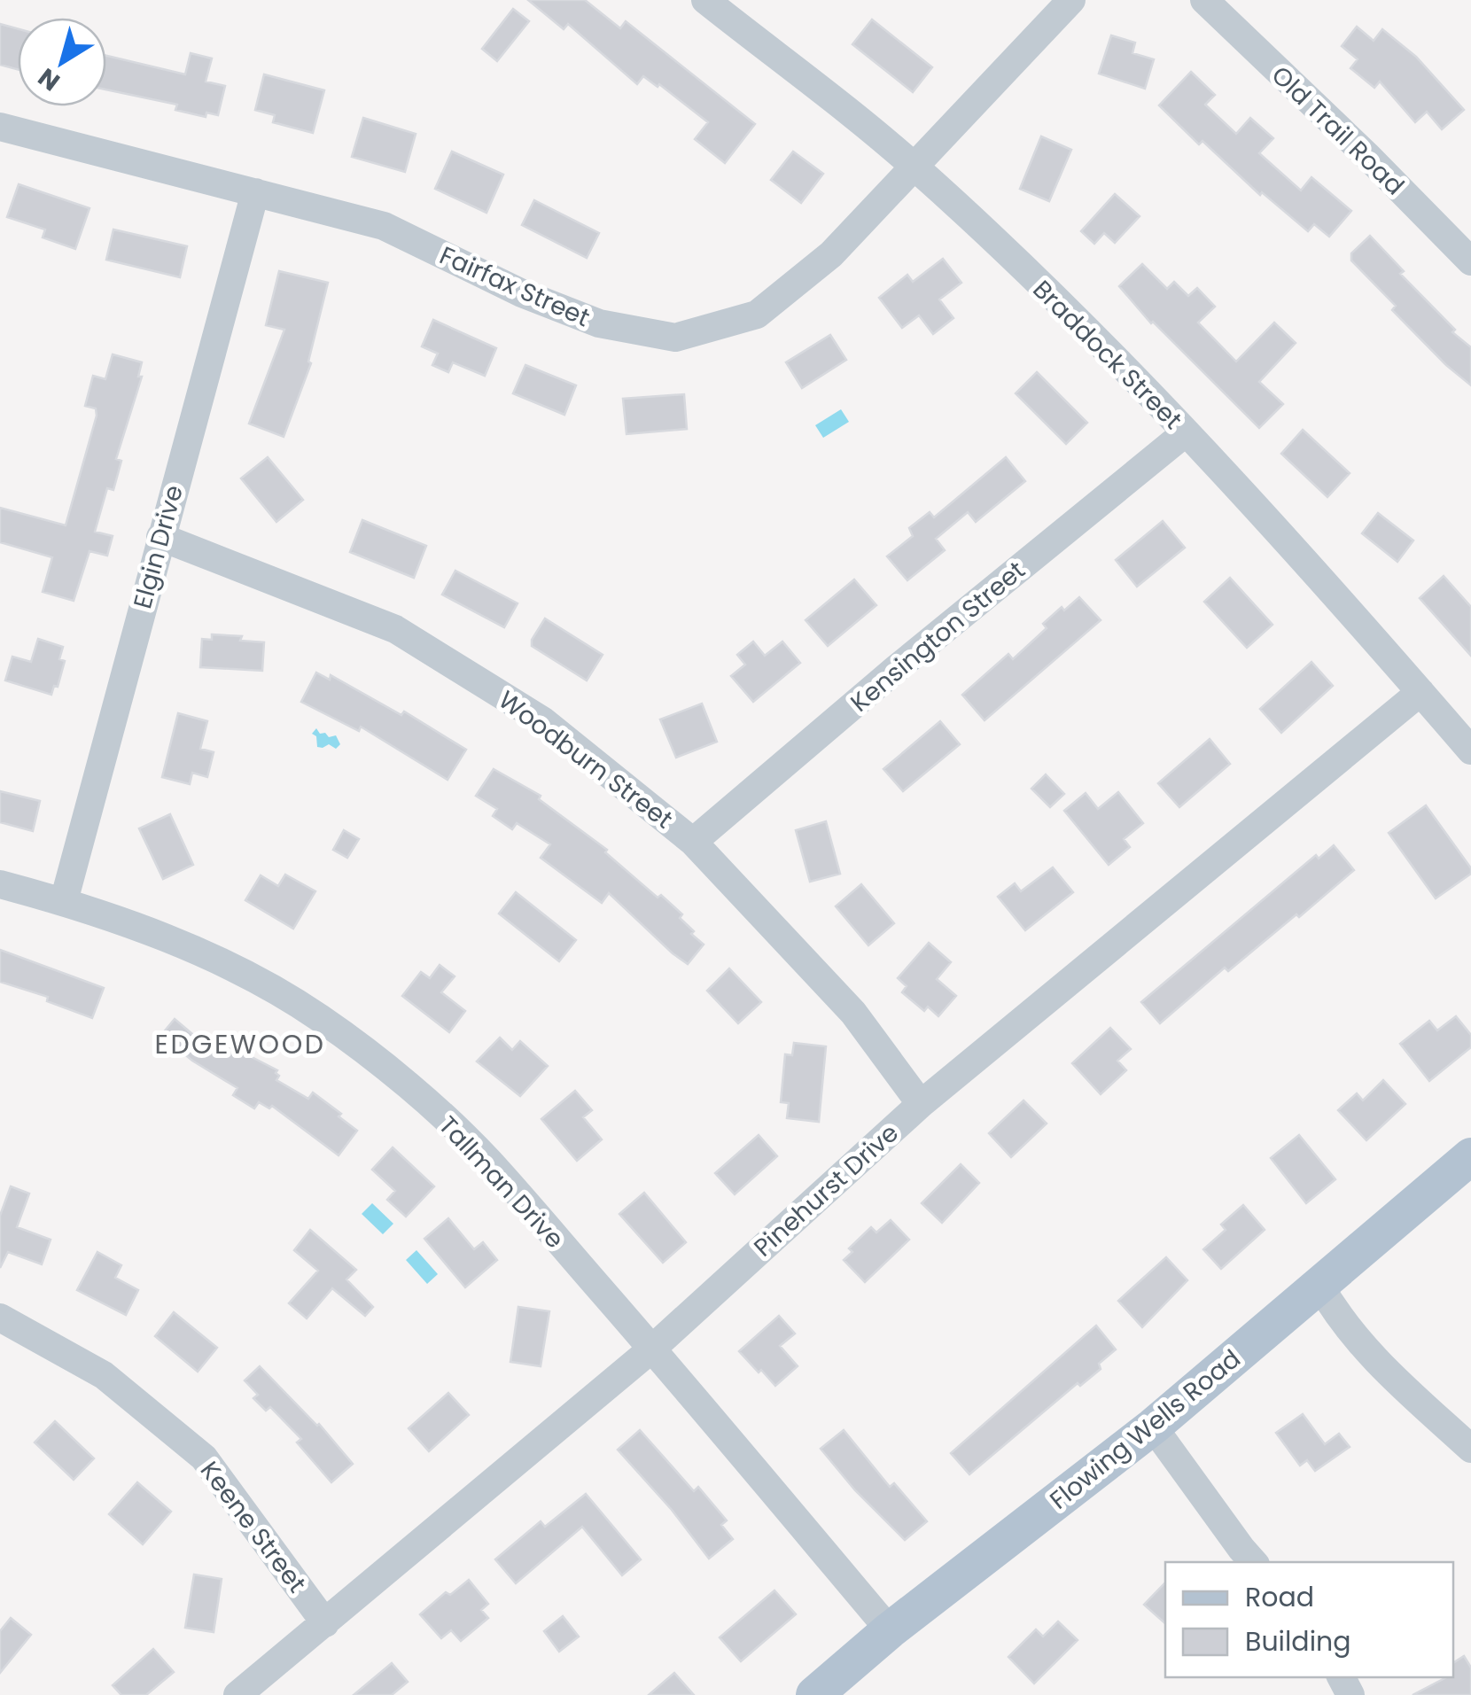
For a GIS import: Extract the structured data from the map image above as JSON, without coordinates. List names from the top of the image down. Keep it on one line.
{"streets":{"main road":["Flowing Wells Road"],"street":["Old Trail Road","Fairfax Street","Braddock Street","Elgin Drive","Kensington Street","Woodburn Street","Tallman Drive","Pinehurst Drive","Keene Street"]},"crossings":[["Fairfax Street","Braddock Street"],["Fairfax Street","Elgin Drive"],["Braddock Street","Kensington Street"],["Braddock Street","Pinehurst Drive"],["Elgin Drive","Woodburn Street"],["Elgin Drive","Tallman Drive"],["Kensington Street","Woodburn Street"],["Woodburn Street","Pinehurst Drive"],["Tallman Drive","Pinehurst Drive"],["Tallman Drive","Flowing Wells Road"],["Pinehurst Drive","Keene Street"]],"districts":["EDGEWOOD"],"legend":["Road","Building"],"north":"bottom left"}
